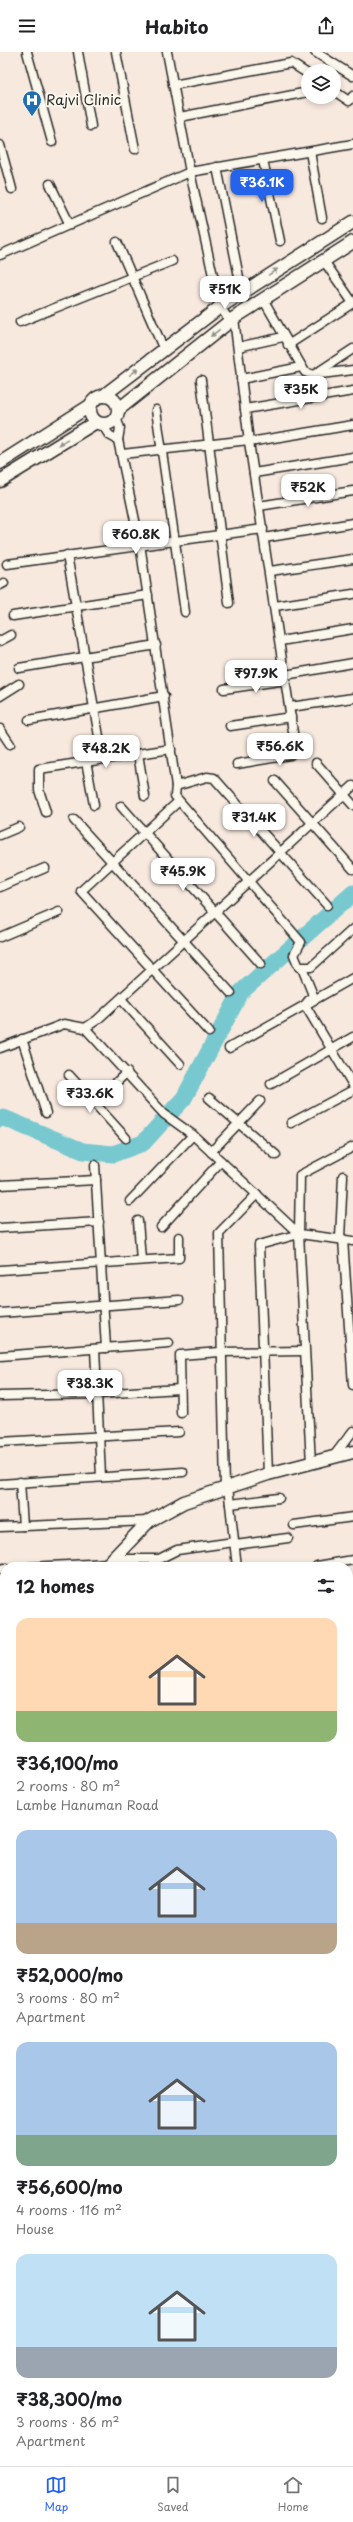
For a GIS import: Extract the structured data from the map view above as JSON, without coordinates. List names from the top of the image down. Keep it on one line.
{"places":{"hospital":["Rajvi Clinic"]},"page":{"header":"Habito","price":["₹36.1K","₹51K","₹35K","₹52K","₹60.8K","₹97.9K","₹56.6K","₹48.2K","₹31.4K","₹45.9K","₹33.6K","₹38.3K"],"heading":"12 homes","list":[{"name":"₹36,100/mo","note":"2 rooms · 80 m² · Lambe Hanuman Road"},{"name":"₹52,000/mo","note":"3 rooms · 80 m² · Apartment"},{"name":"₹56,600/mo","note":"4 rooms · 116 m² · House"},{"name":"₹38,300/mo","note":"3 rooms · 86 m² · Apartment"}],"tabs":["Map","Saved","Home"]}}
